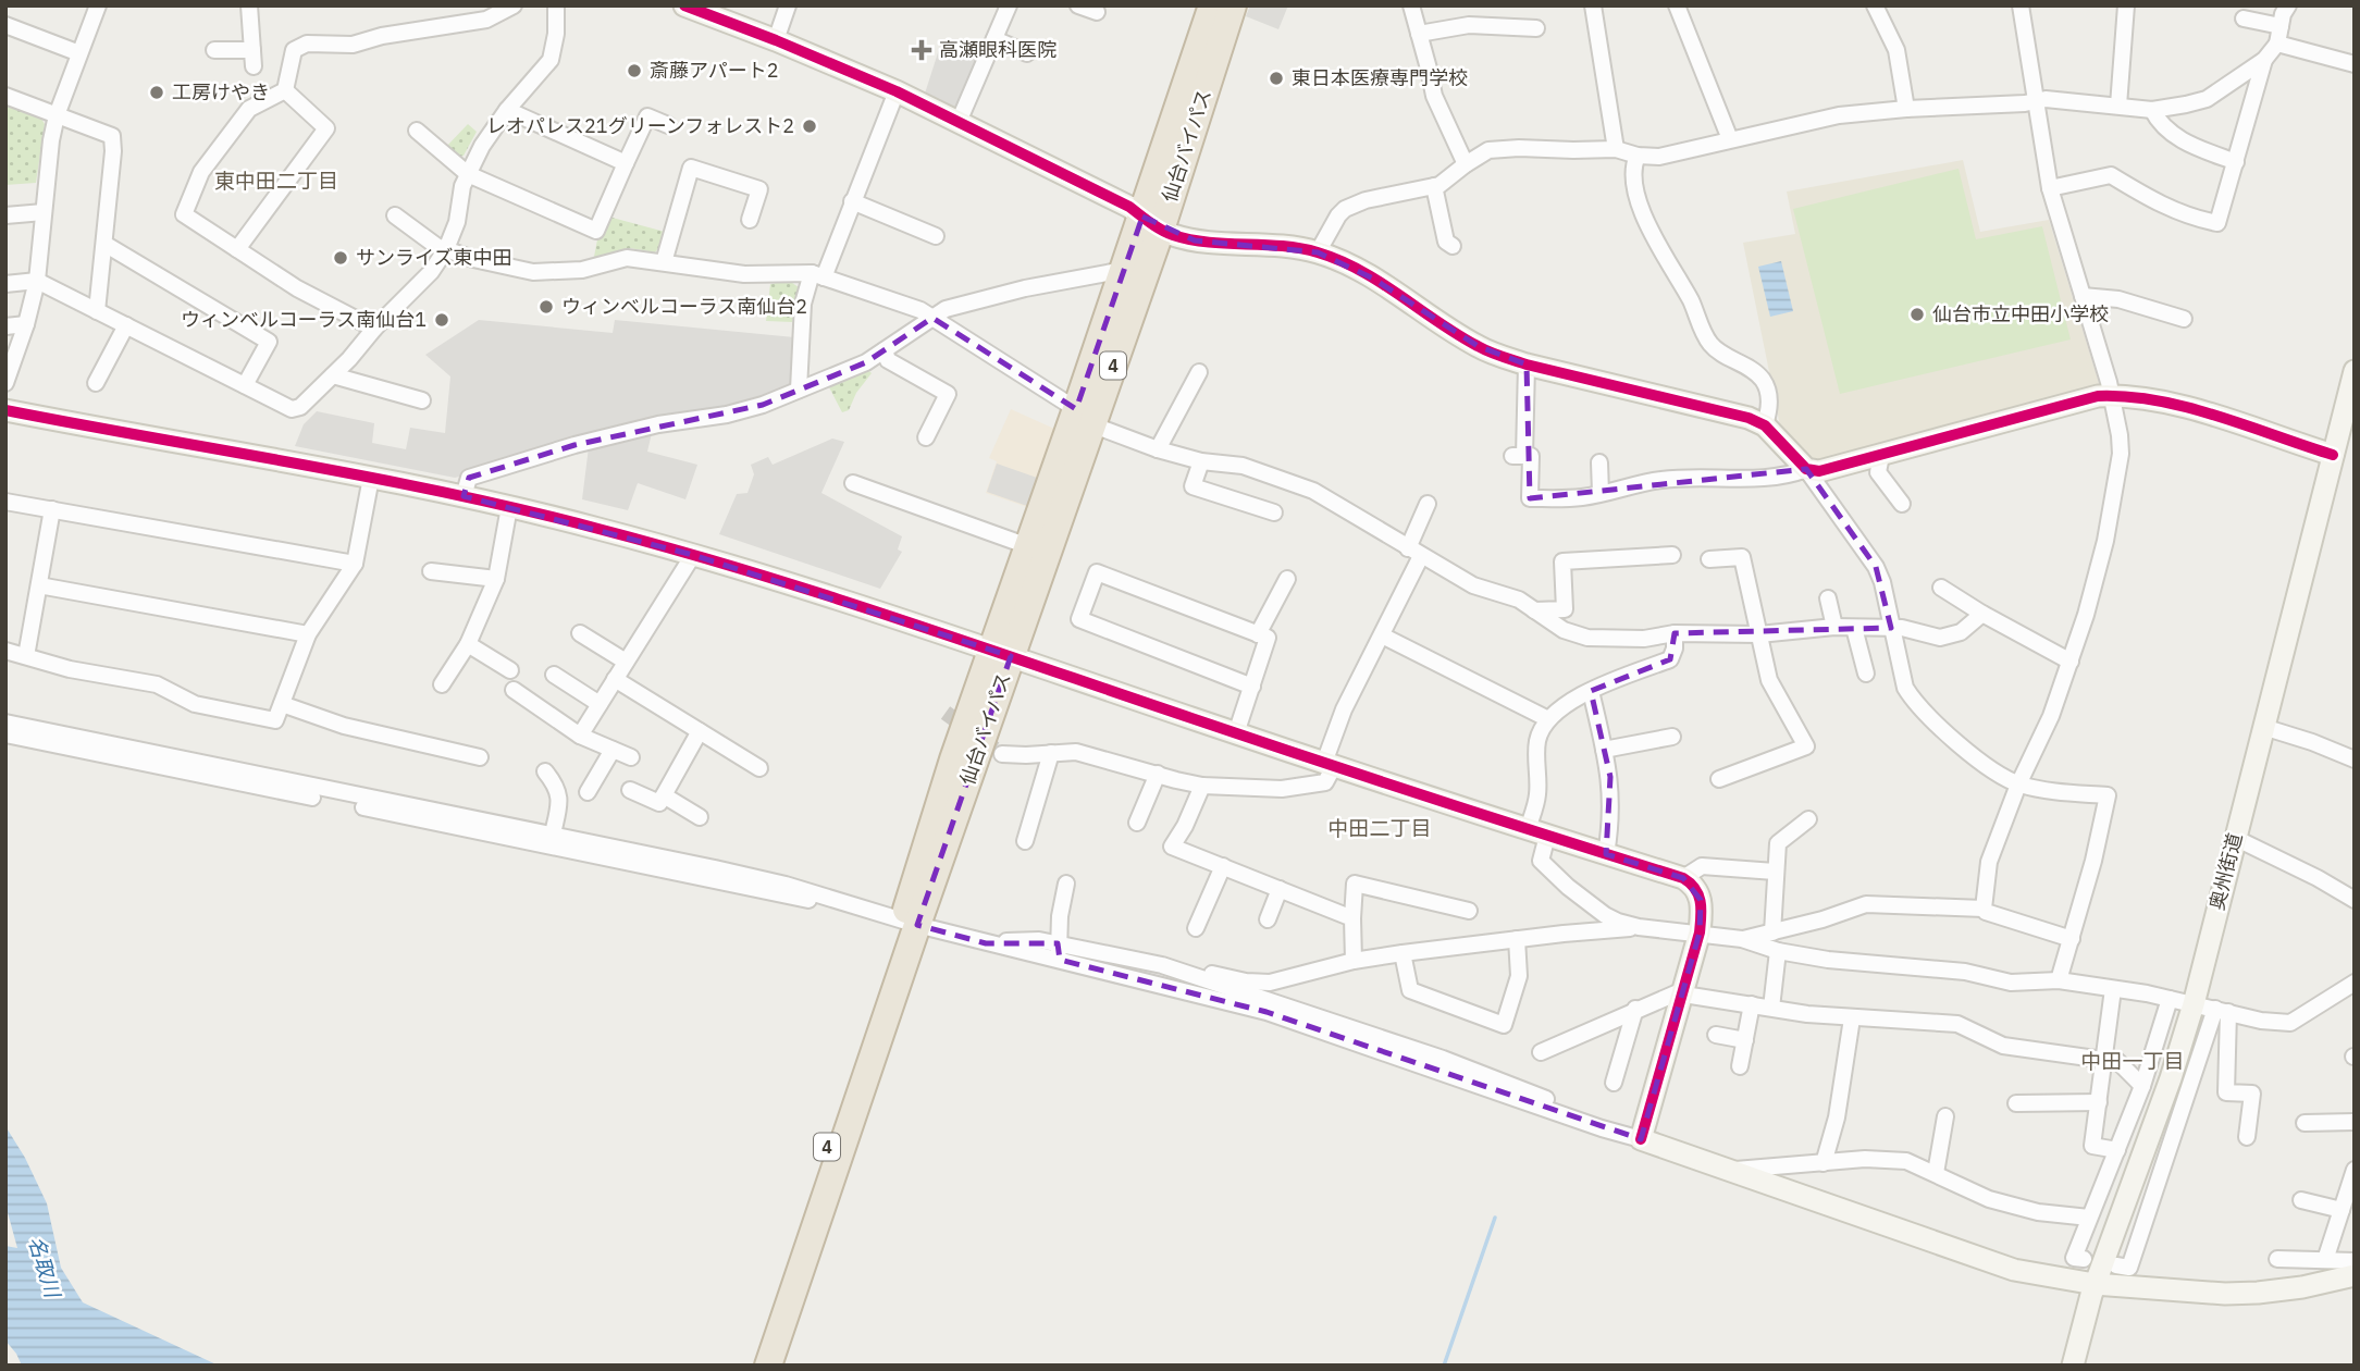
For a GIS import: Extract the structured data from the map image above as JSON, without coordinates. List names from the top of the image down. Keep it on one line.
{"streets":{"highway":["仙台バイパス","4"],"street":["奥州街道"]},"districts":["東中田二丁目","中田二丁目","中田一丁目"],"water":["名取川"],"places":{"health":["高瀬眼科医院"],"other":["斎藤アパート2","東日本医療専門学校","工房けやき","レオパレス21グリーンフォレスト2","サンライズ東中田","ウィンベルコーラス南仙台2","仙台市立中田小学校","ウィンベルコーラス南仙台1"]}}
